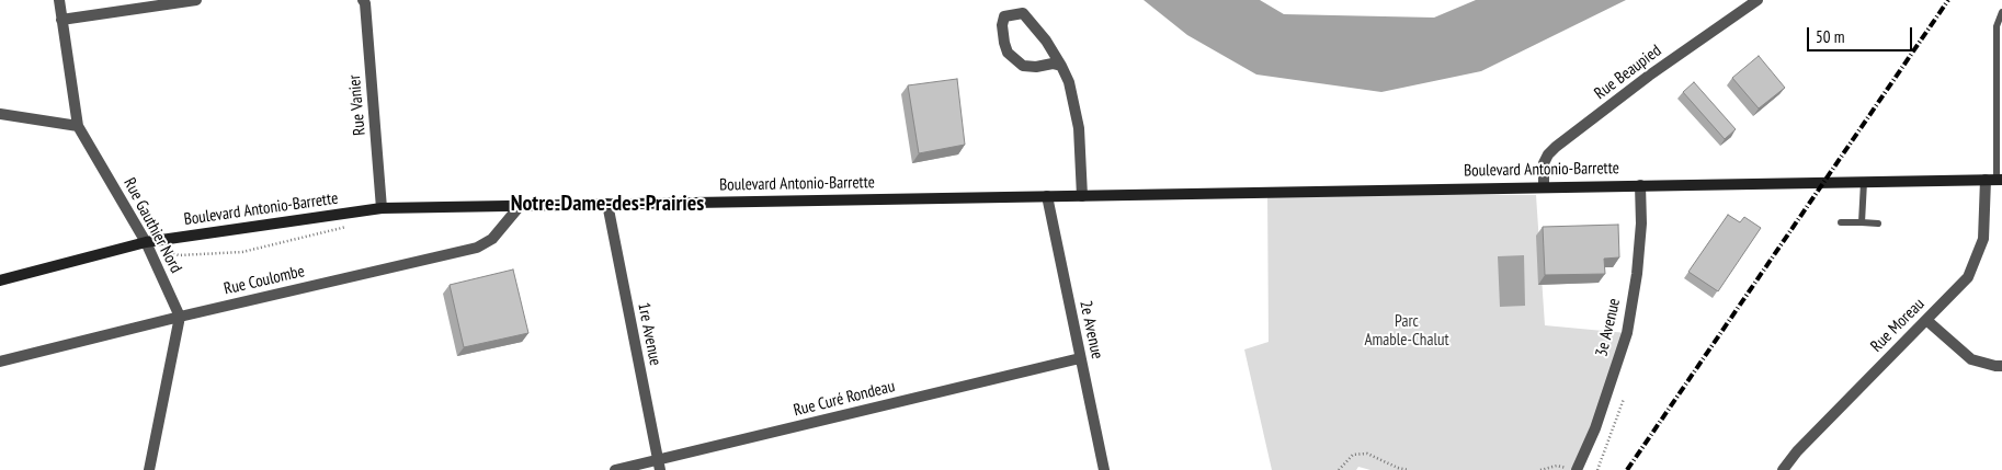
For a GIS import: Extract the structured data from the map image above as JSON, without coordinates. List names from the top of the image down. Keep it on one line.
{"streets":{"street":["Rue Beaupied","Rue Vanier","Boulevard Antonio-Barrette","Rue Gauthier Nord","Rue Coulombe","Rue Moreau","3e Avenue","2e Avenue","1re Avenue","Rue Curé Rondeau"]},"crossings":[["Rue Beaupied","Boulevard Antonio-Barrette"],["Rue Vanier","Boulevard Antonio-Barrette"],["Boulevard Antonio-Barrette","Rue Gauthier Nord"],["Boulevard Antonio-Barrette","Rue Coulombe"],["Boulevard Antonio-Barrette","Rue Moreau"],["Boulevard Antonio-Barrette","3e Avenue"],["Boulevard Antonio-Barrette","2e Avenue"],["Boulevard Antonio-Barrette","1re Avenue"],["Rue Gauthier Nord","Rue Coulombe"],["2e Avenue","Rue Curé Rondeau"],["1re Avenue","Rue Curé Rondeau"]],"districts":["Notre-Dame-des-Prairies"],"parks":["Parc Amable-Chalut"],"scale_bar":"50 m"}
